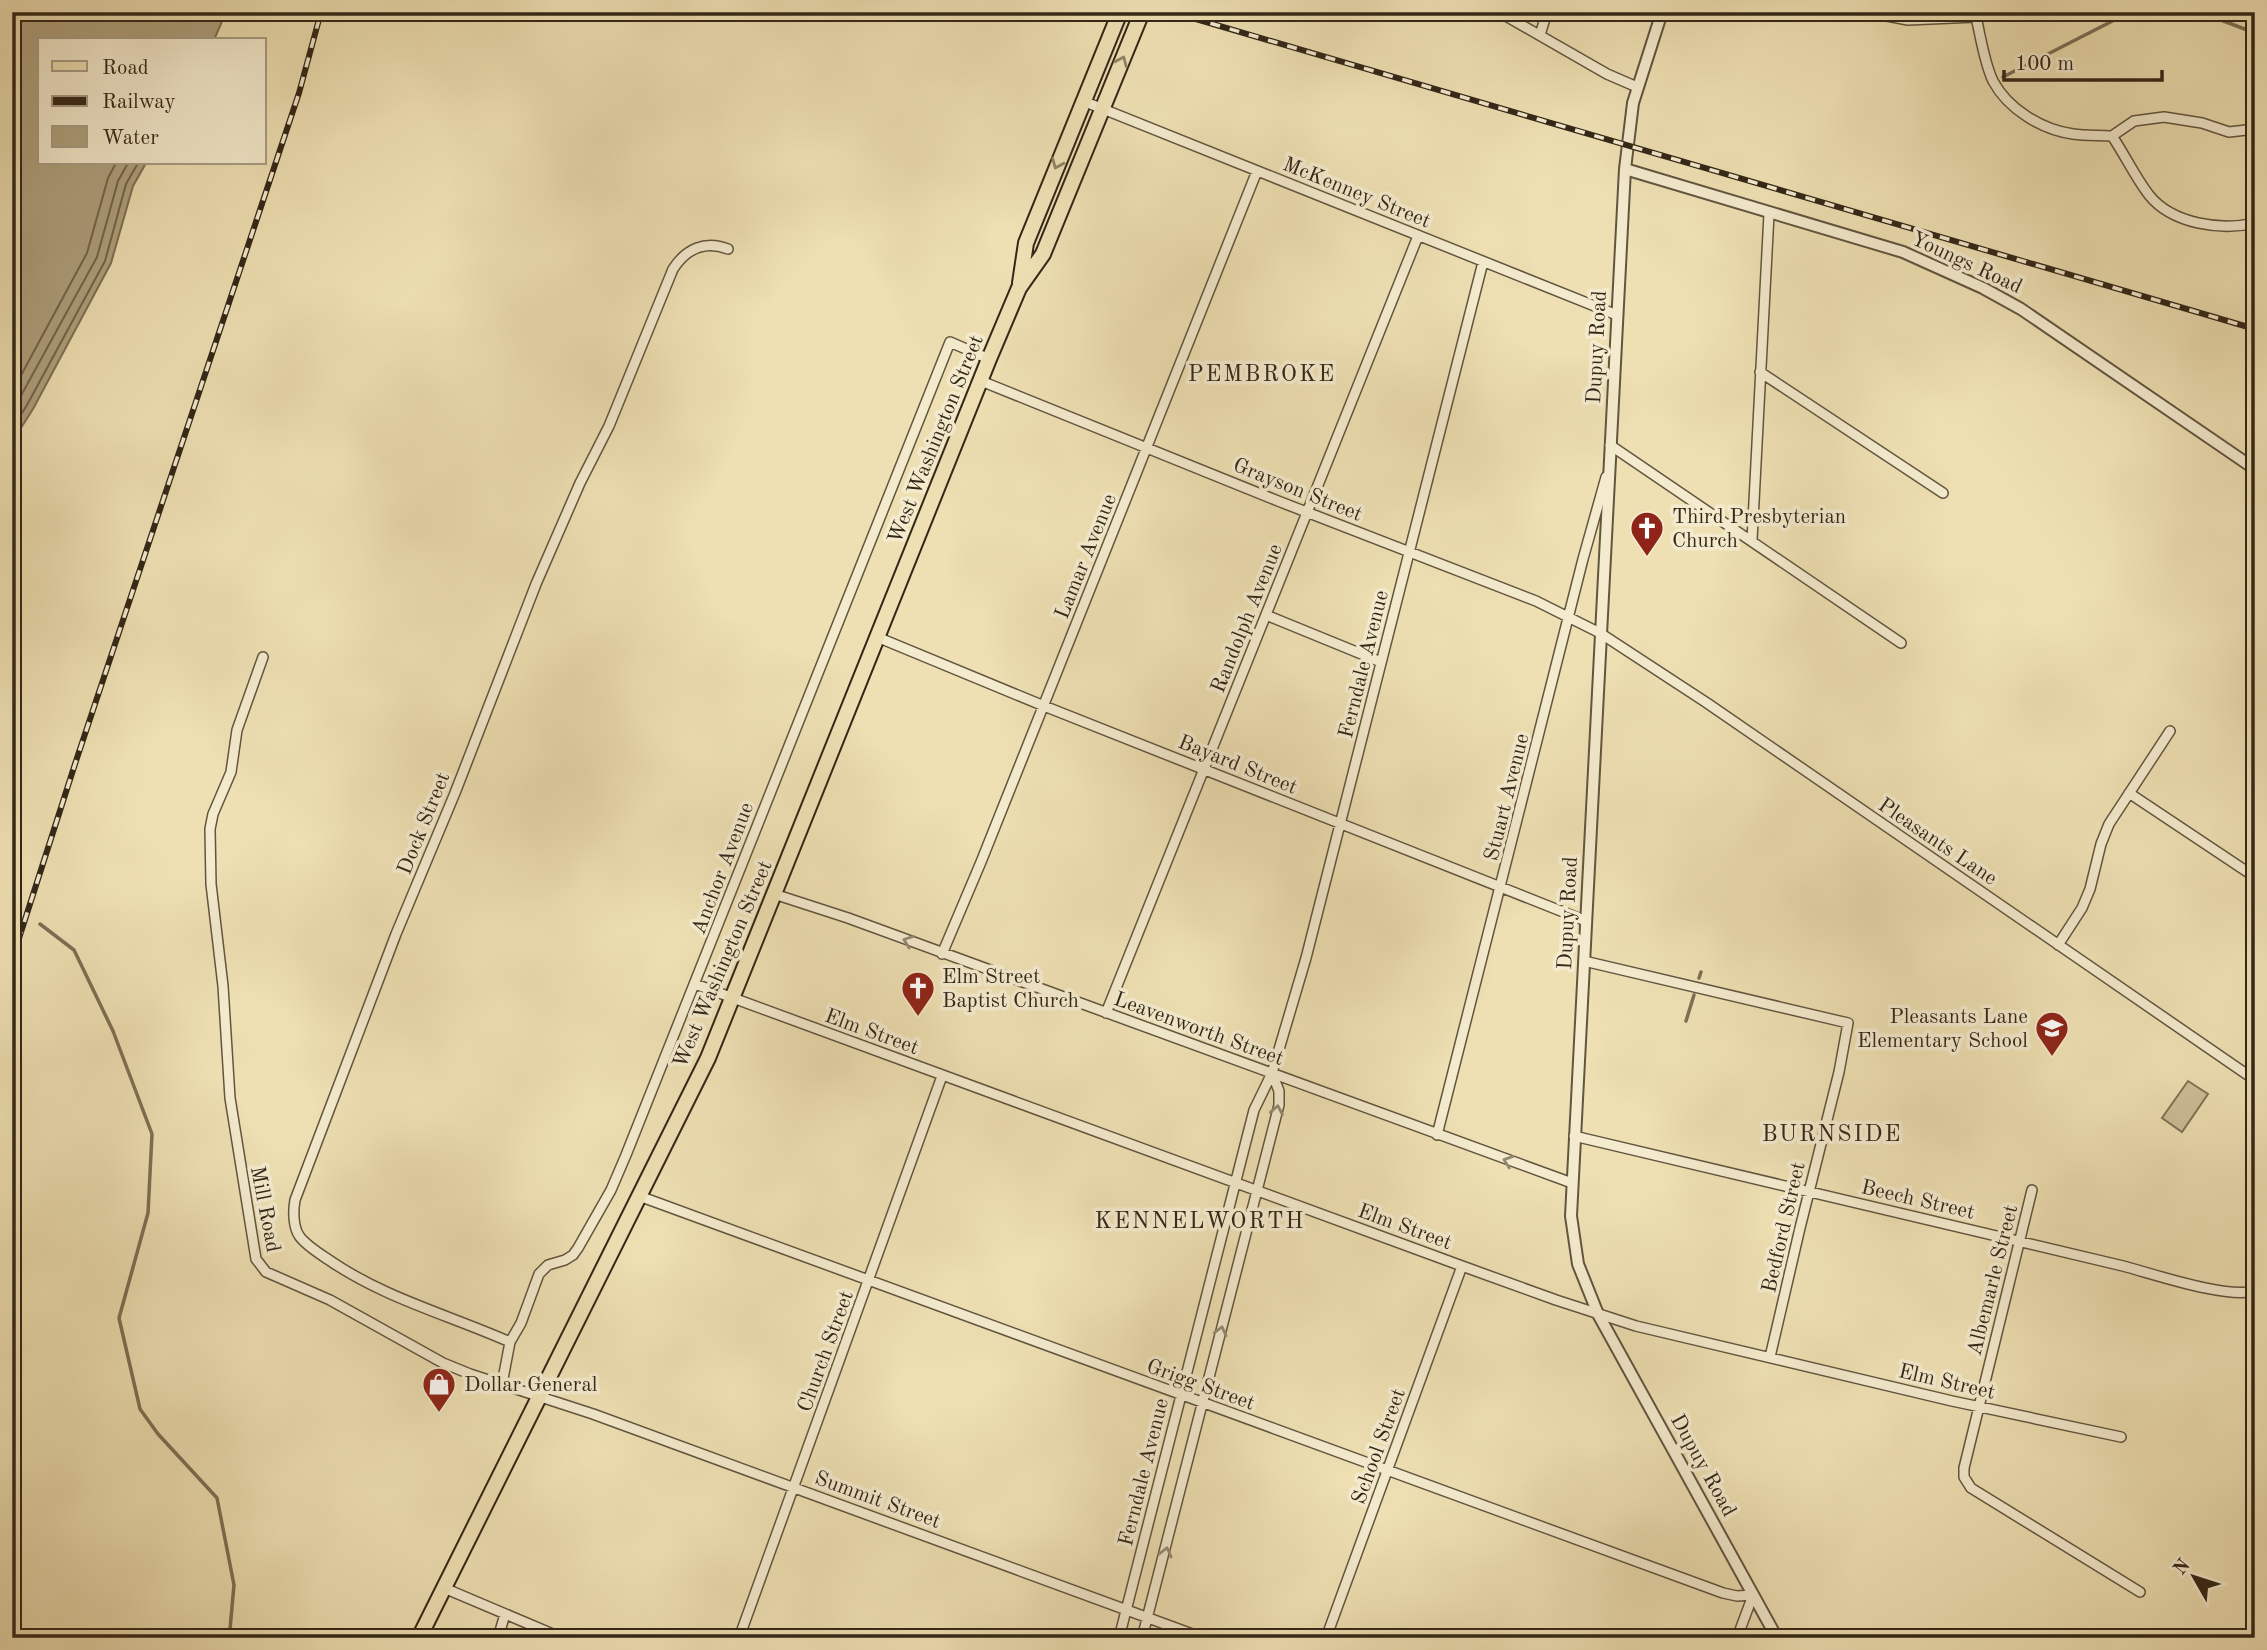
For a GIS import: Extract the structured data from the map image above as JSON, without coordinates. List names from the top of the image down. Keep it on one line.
{"streets":{"main road":["West Washington Street"],"street":["McKenney Street","Youngs Road","Dupuy Road","Grayson Street","Lamar Avenue","Randolph Avenue","Ferndale Avenue","Bayard Street","Stuart Avenue","Dock Street","Pleasants Lane","Anchor Avenue","Leavenworth Street","Elm Street","Beech Street","Mill Road","Bedford Street","Albemarle Street","Church Street","Grigg Street","School Street","Summit Street"]},"crossings":[["McKenney Street","Dupuy Road"],["McKenney Street","West Washington Street"],["McKenney Street","Lamar Avenue"],["McKenney Street","Randolph Avenue"],["McKenney Street","Ferndale Avenue"],["Youngs Road","Dupuy Road"],["Dupuy Road","Grayson Street"],["Dupuy Road","Bayard Street"],["Dupuy Road","Stuart Avenue"],["Dupuy Road","Pleasants Lane"],["Dupuy Road","Leavenworth Street"],["Dupuy Road","Elm Street"],["Dupuy Road","Beech Street"],["Dupuy Road","Bedford Street"],["Dupuy Road","Grigg Street"],["West Washington Street","Grayson Street"],["West Washington Street","Bayard Street"],["West Washington Street","Anchor Avenue"],["West Washington Street","Leavenworth Street"],["West Washington Street","Elm Street"],["West Washington Street","Mill Road"],["West Washington Street","Grigg Street"],["West Washington Street","Summit Street"],["Grayson Street","Lamar Avenue"],["Grayson Street","Randolph Avenue"],["Grayson Street","Ferndale Avenue"],["Grayson Street","Stuart Avenue"],["Grayson Street","Pleasants Lane"],["Lamar Avenue","Bayard Street"],["Lamar Avenue","Leavenworth Street"],["Randolph Avenue","Bayard Street"],["Randolph Avenue","Leavenworth Street"],["Ferndale Avenue","Bayard Street"],["Ferndale Avenue","Leavenworth Street"],["Ferndale Avenue","Elm Street"],["Ferndale Avenue","Grigg Street"],["Ferndale Avenue","Summit Street"],["Bayard Street","Stuart Avenue"],["Stuart Avenue","Leavenworth Street"],["Dock Street","Anchor Avenue"],["Anchor Avenue","Elm Street"],["Anchor Avenue","Mill Road"],["Elm Street","Bedford Street"],["Elm Street","Albemarle Street"],["Elm Street","Church Street"],["Elm Street","School Street"],["Beech Street","Bedford Street"],["Beech Street","Albemarle Street"],["Mill Road","Summit Street"],["Church Street","Grigg Street"],["Church Street","Summit Street"],["Grigg Street","School Street"]],"one_way":["Leavenworth Street"],"districts":["PEMBROKE","BURNSIDE","KENNELWORTH"],"places":{"church":["Third Presbyterian Church","Elm Street Baptist Church"],"school or university":["Pleasants Lane Elementary School"],"shop":["Dollar General"]},"legend":["Road","Railway","Water"],"scale_bar":"100 m","north":"top left"}
